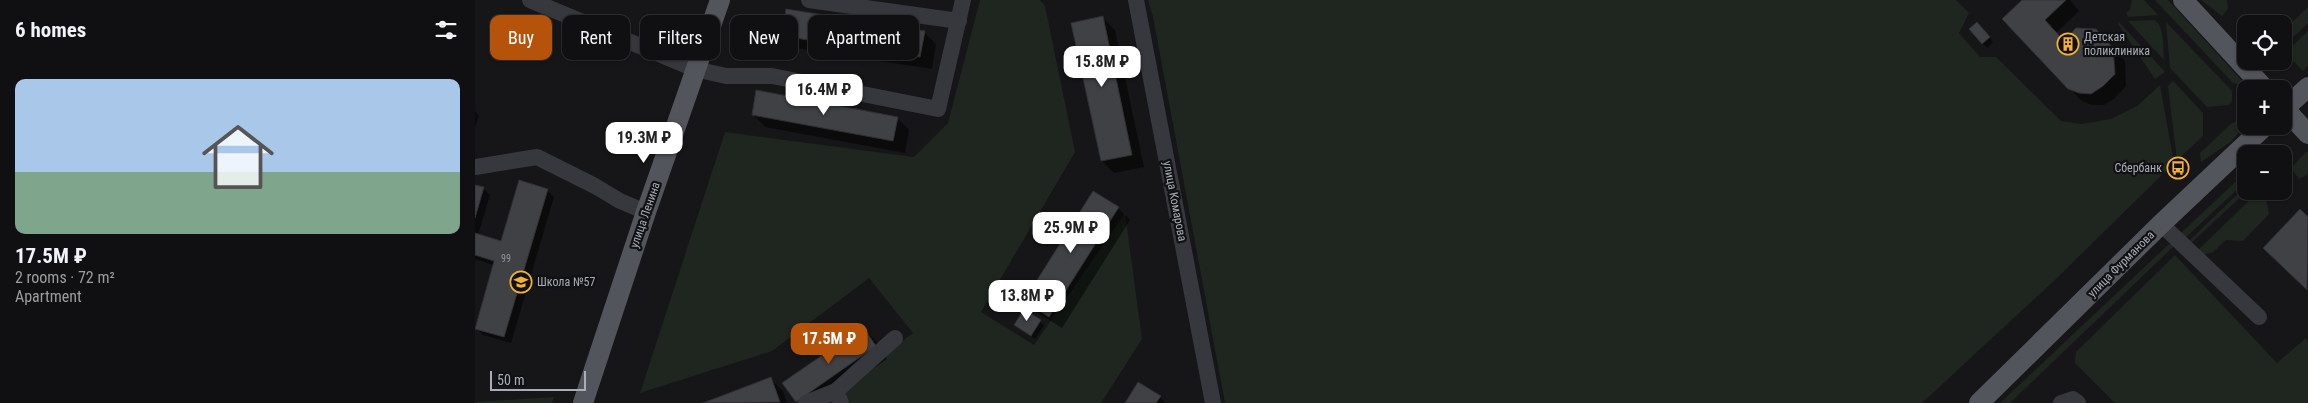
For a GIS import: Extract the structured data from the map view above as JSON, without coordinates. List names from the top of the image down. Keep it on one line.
{"streets":{"main road":["улица Ленина","улица Фурманова"],"street":["улица Комарова"]},"places":{"building":["Детская поликлиника"],"bus stop":["Сбербанк"],"school or university":["Школа №57"]},"house_numbers":["99"],"scale_bar":"50 m","page":{"heading":"6 homes","map_buttons":["+","−"],"chip":["Buy","Rent","Filters","New","Apartment"],"price":["15.8M ₽","16.4M ₽","19.3M ₽","25.9M ₽","13.8M ₽","17.5M ₽"],"list":[{"name":"17.5M ₽","note":"2 rooms · 72 m² · Apartment"}],"scale":"50 m"}}
